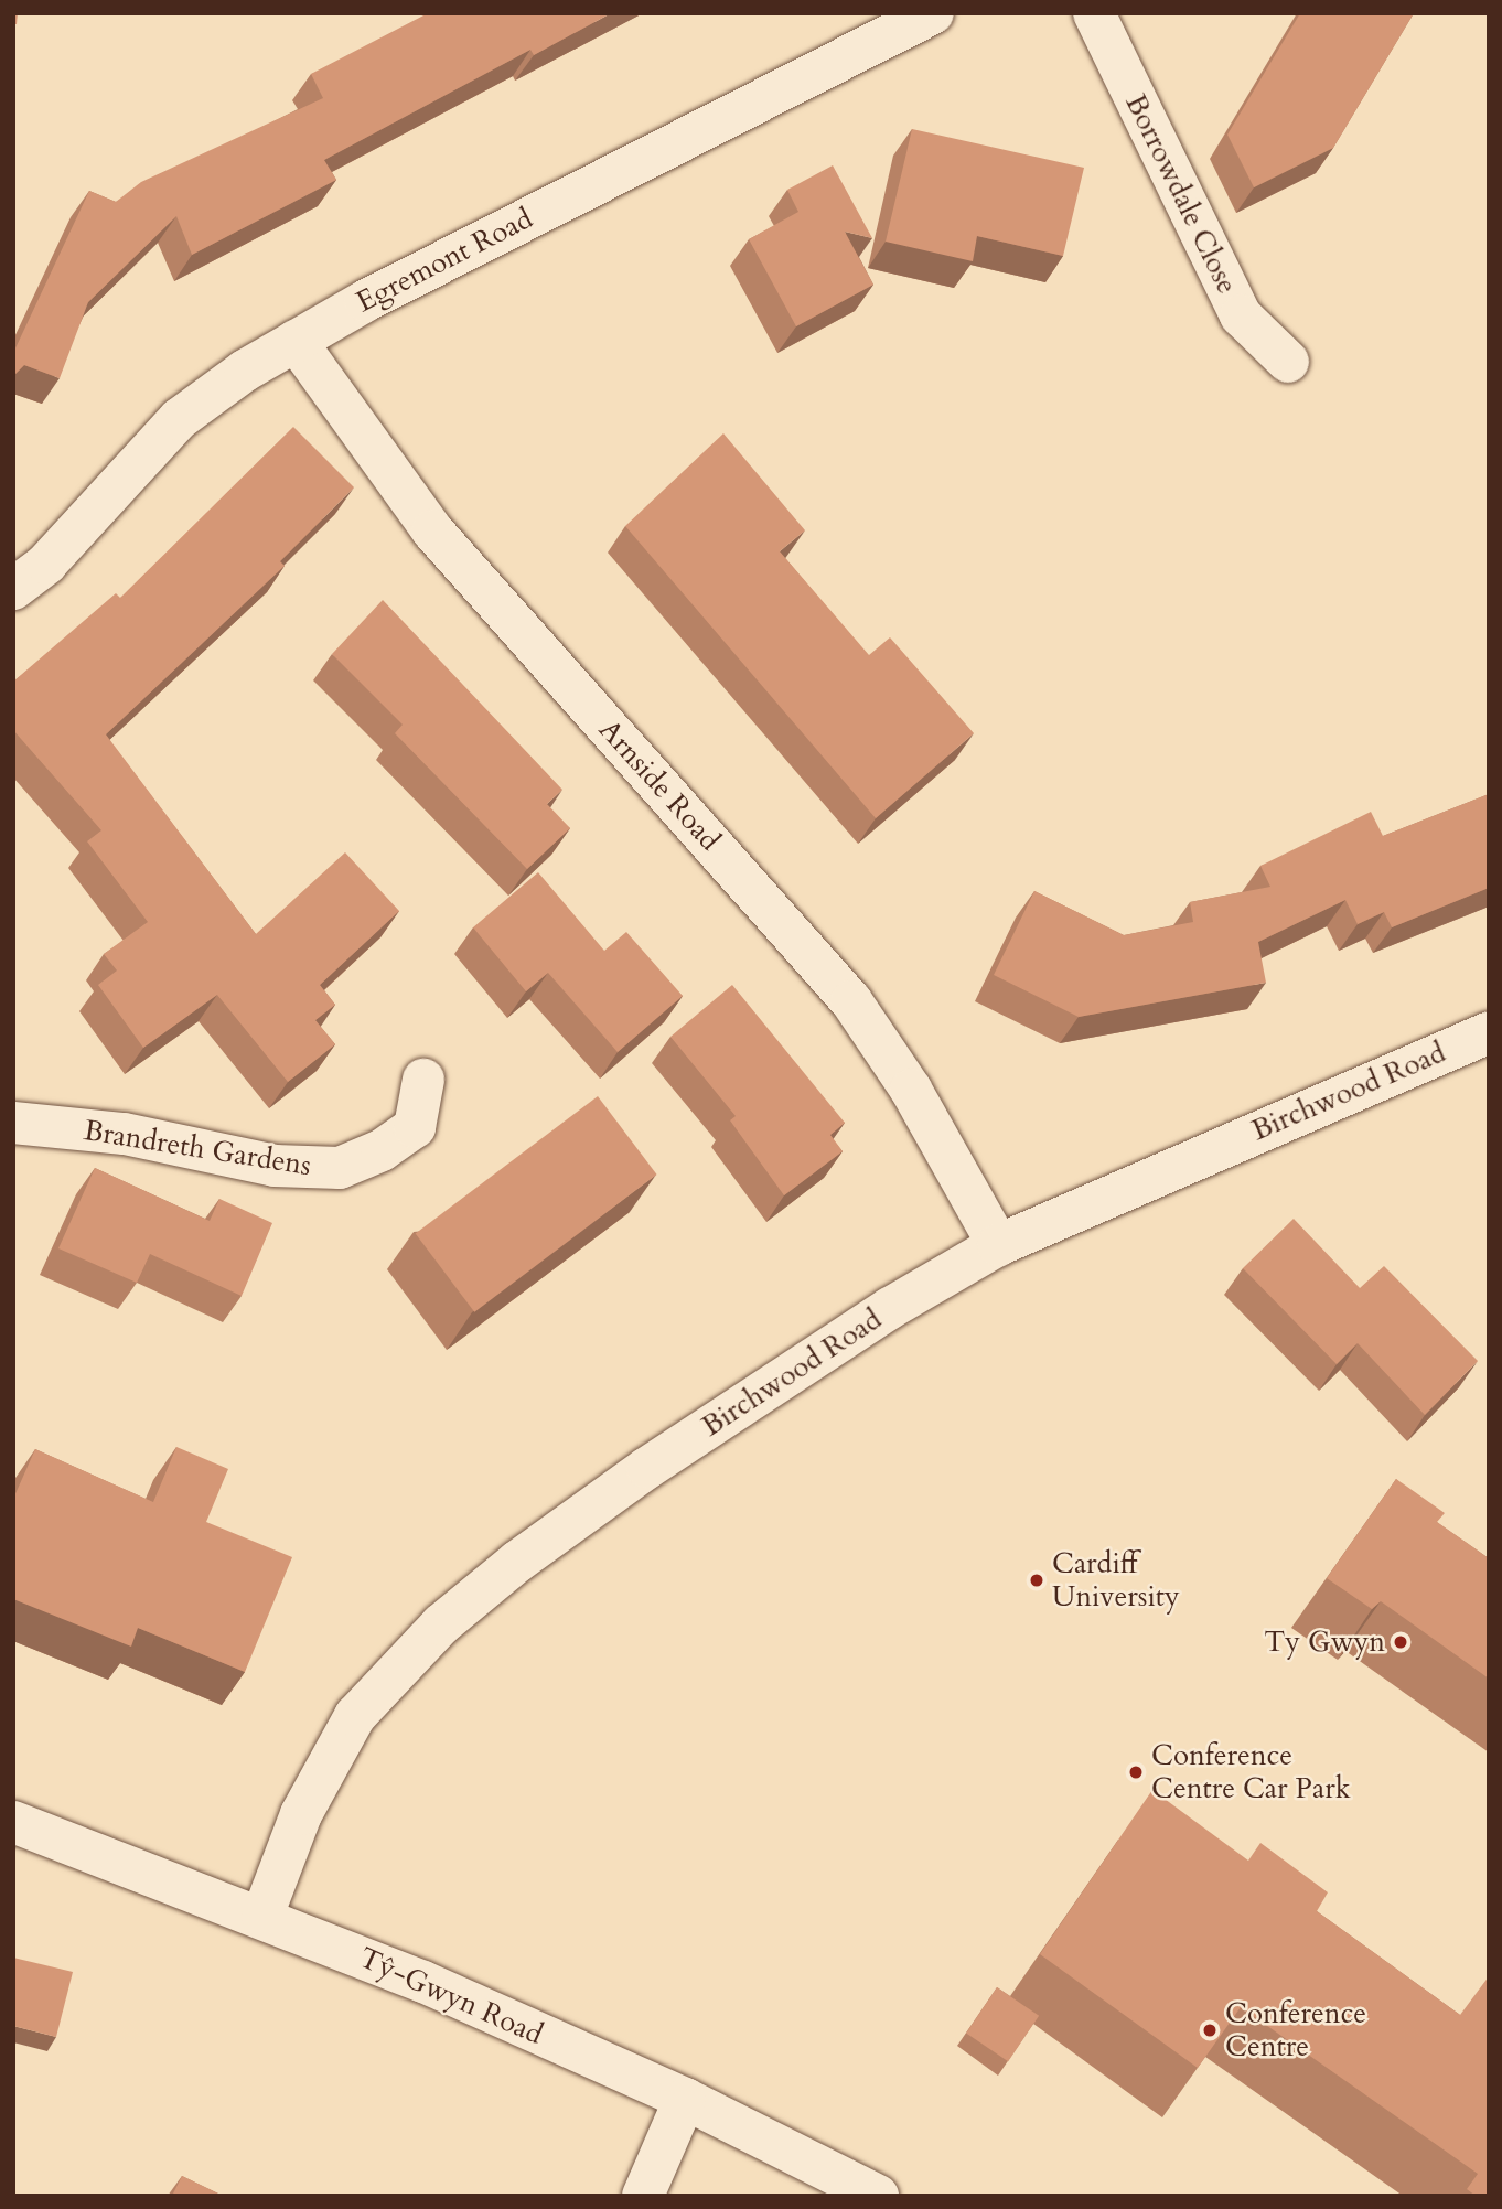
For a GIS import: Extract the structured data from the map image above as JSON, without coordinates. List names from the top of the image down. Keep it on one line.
{"streets":{"street":["Borrowdale Close","Egremont Road","Arnside Road","Birchwood Road","Brandreth Gardens","Tŷ-Gwyn Road"]},"crossings":[["Egremont Road","Arnside Road"],["Arnside Road","Birchwood Road"],["Birchwood Road","Tŷ-Gwyn Road"]],"places":["Cardiff University","Ty Gwyn","Conference Centre Car Park","Conference Centre"]}
